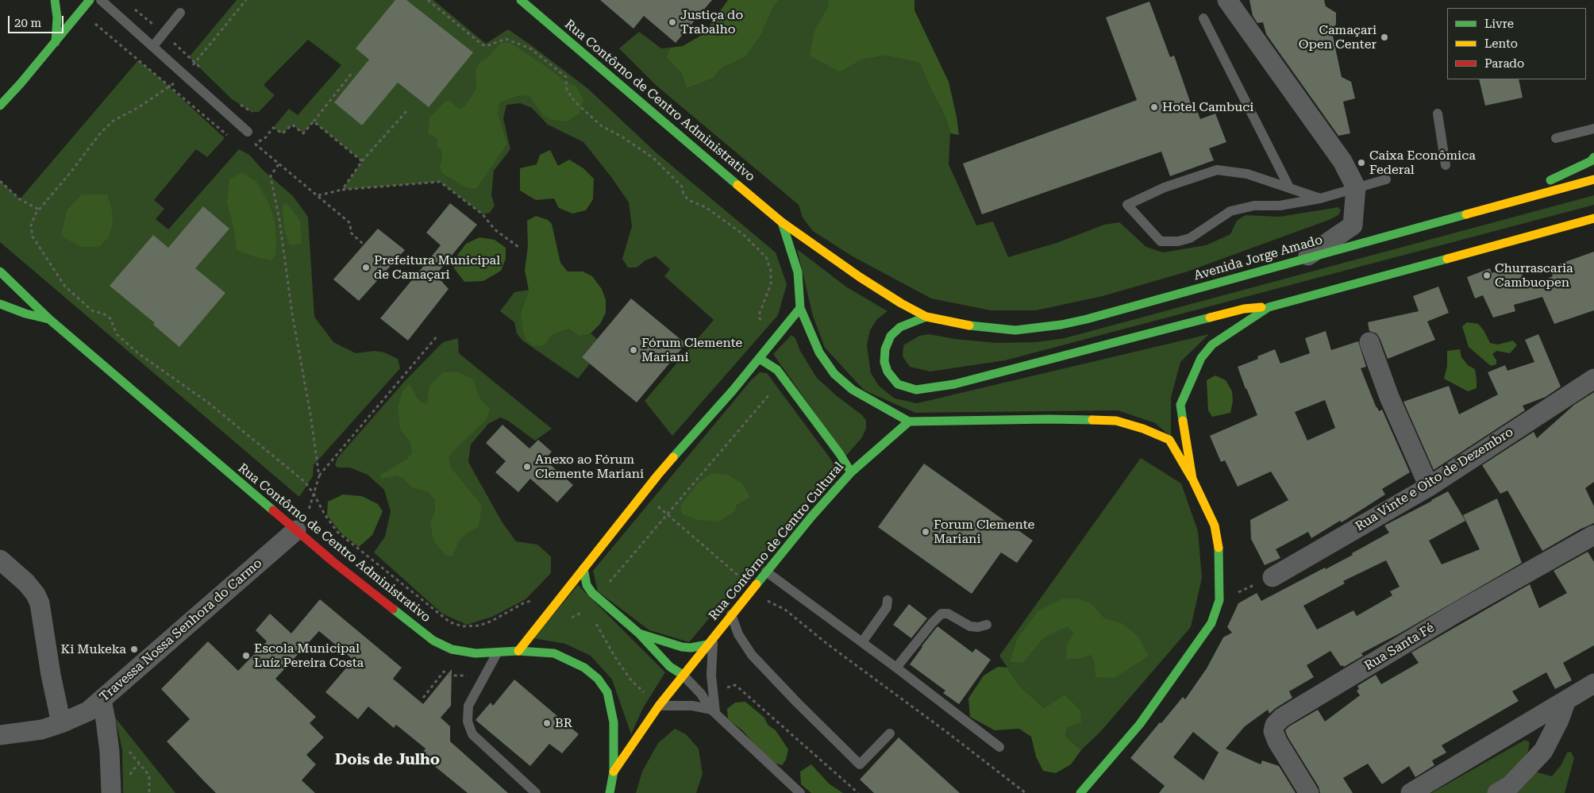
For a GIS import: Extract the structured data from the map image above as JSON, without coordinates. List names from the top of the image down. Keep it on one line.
{"streets":{"main road":["Rua Contôrno de Centro Administrativo","Avenida Jorge Amado","Rua Contôrno de Centro Cultural"],"street":["Rua Vinte e Oito de Dezembro","Travessa Nossa Senhora do Carmo","Rua Santa Fé"]},"crossings":[["Rua Contôrno de Centro Administrativo","Avenida Jorge Amado"],["Rua Contôrno de Centro Administrativo","Rua Contôrno de Centro Cultural"],["Rua Contôrno de Centro Administrativo","Travessa Nossa Senhora do Carmo"]],"districts":["Dois de Julho"],"places":["Justiça do Trabalho","Camaçari Open Center","Hotel Cambuci","Caixa Econômica Federal","Prefeitura Municipal de Camaçari","Churrascaria Cambuopen","Fórum Clemente Mariani","Anexo ao Fórum Clemente Mariani","Forum Clemente Mariani","Ki Mukeka","Escola Municipal Luíz Pereira Costa","BR"],"legend":["Livre","Lento","Parado"],"scale_bar":"20 m"}
